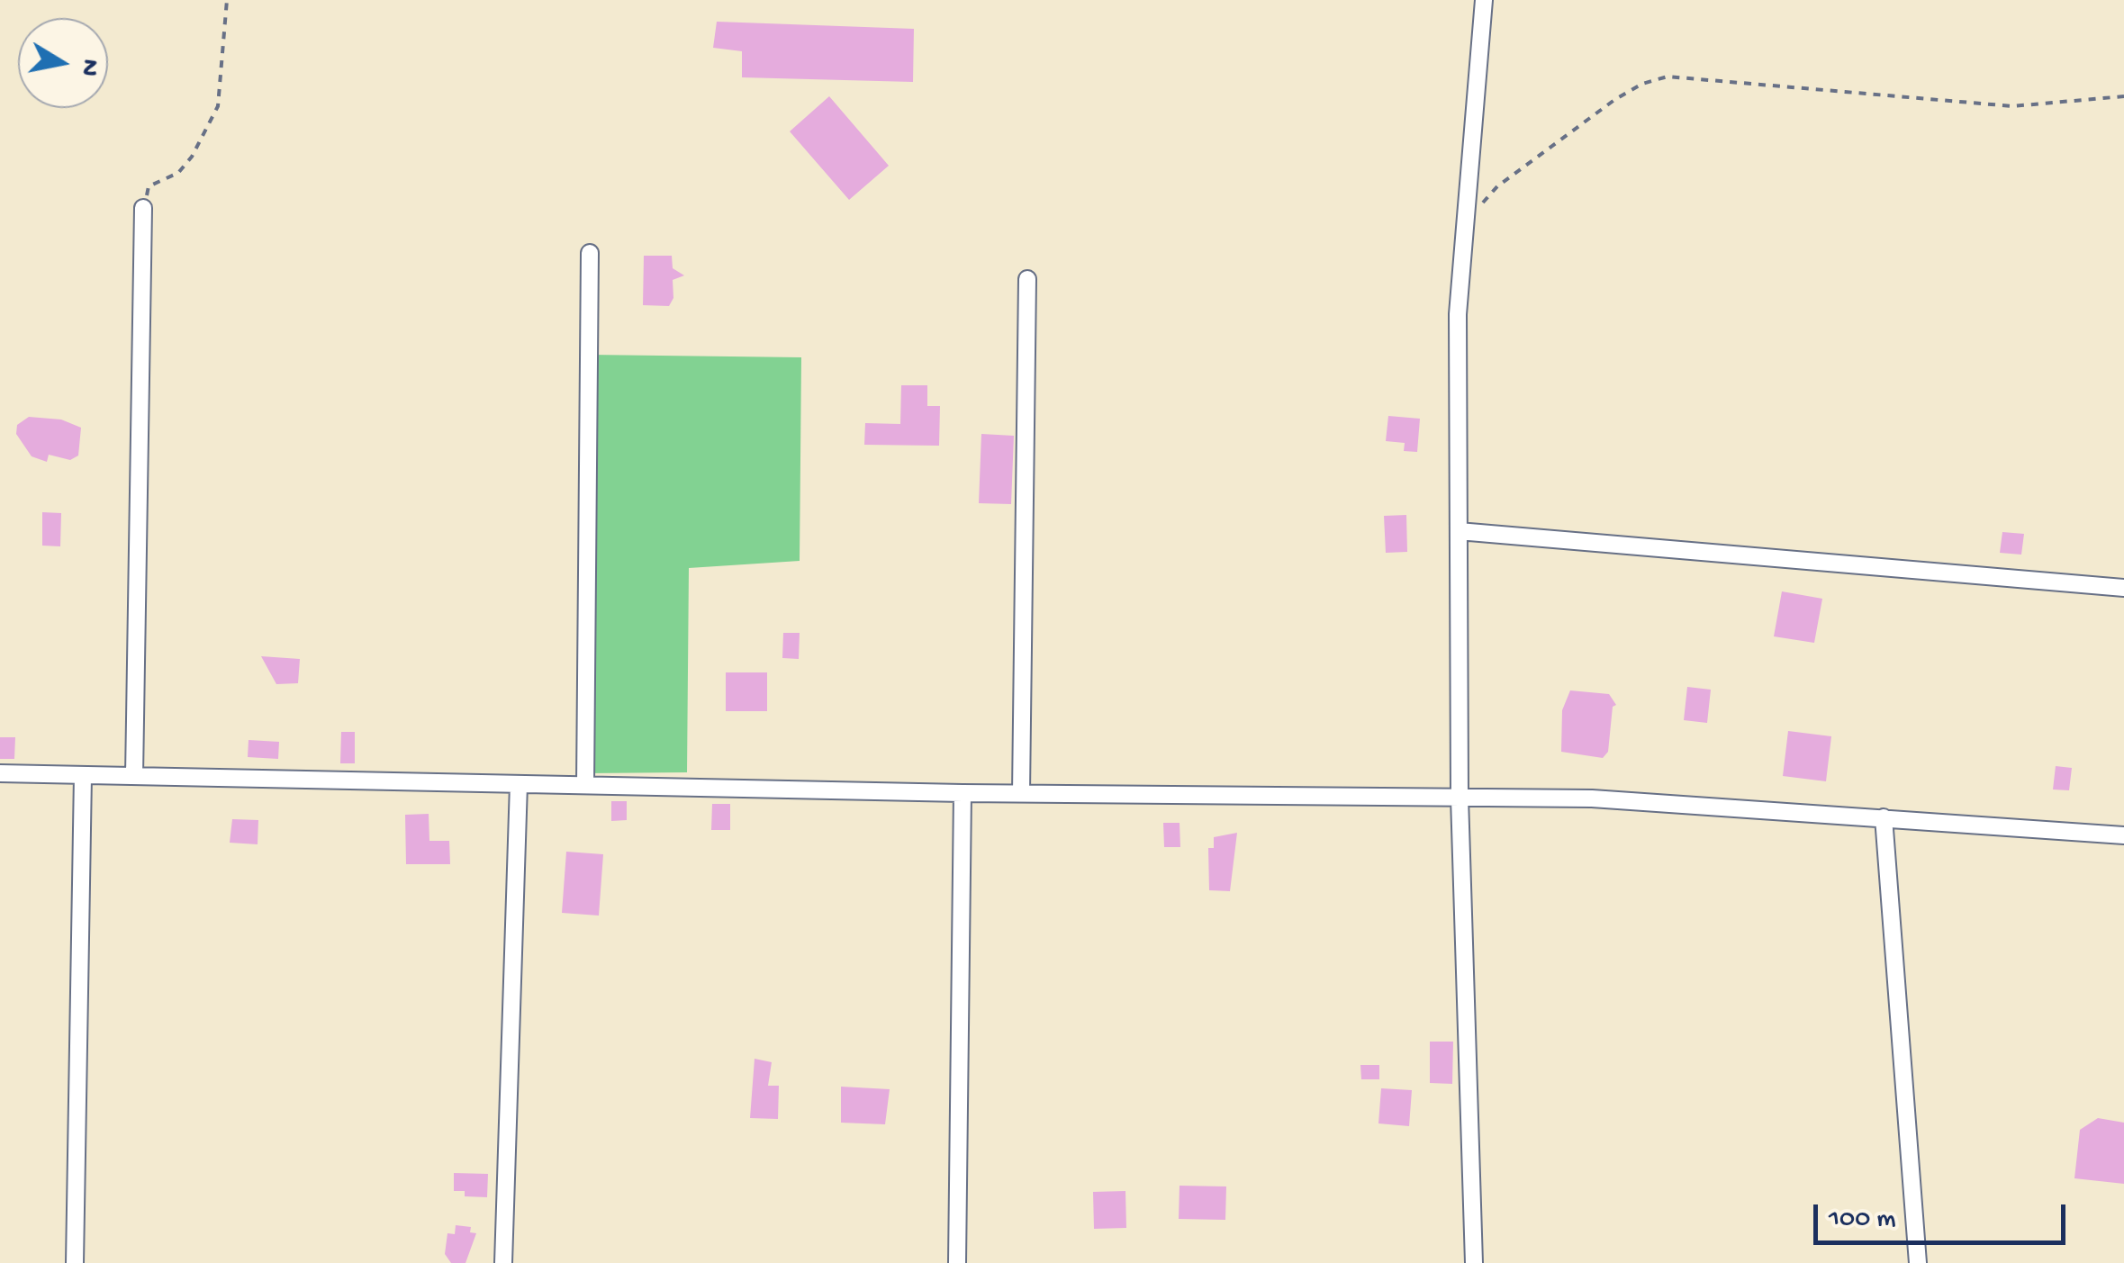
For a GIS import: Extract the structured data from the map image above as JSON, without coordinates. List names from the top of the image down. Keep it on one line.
{"scale_bar":"100 m","north":"right"}
